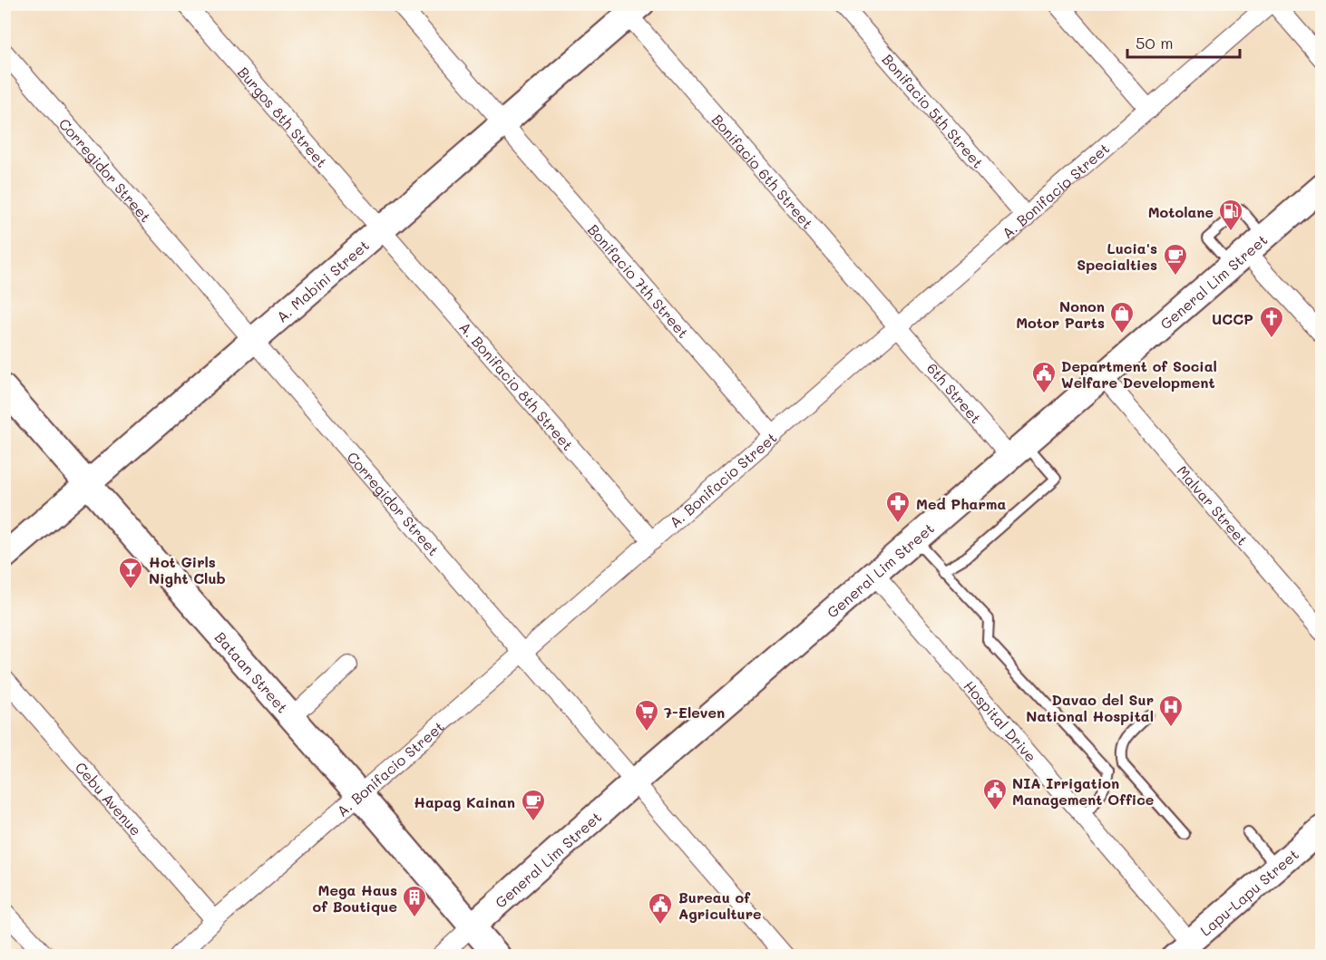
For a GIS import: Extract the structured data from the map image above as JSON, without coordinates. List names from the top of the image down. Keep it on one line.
{"streets":{"street":["Bonifacio 5th Street","Burgos 8th Street","Corregidor Street","Bonifacio 6th Street","A. Bonifacio Street","A. Mabini Street","Bonifacio 7th Street","General Lim Street","A. Bonifacio 8th Street","6th Street","Malvar Street","Bataan Street","Hospital Drive","Cebu Avenue","Lapu-Lapu Street"]},"crossings":[["Bonifacio 5th Street","A. Bonifacio Street"],["Burgos 8th Street","A. Mabini Street"],["Burgos 8th Street","A. Bonifacio 8th Street"],["Corregidor Street","A. Bonifacio Street"],["Corregidor Street","A. Mabini Street"],["Corregidor Street","General Lim Street"],["Bonifacio 6th Street","A. Bonifacio Street"],["Bonifacio 6th Street","A. Mabini Street"],["Bonifacio 6th Street","6th Street"],["A. Bonifacio Street","Bonifacio 7th Street"],["A. Bonifacio Street","A. Bonifacio 8th Street"],["A. Bonifacio Street","6th Street"],["A. Bonifacio Street","Bataan Street"],["A. Bonifacio Street","Cebu Avenue"],["A. Mabini Street","Bonifacio 7th Street"],["A. Mabini Street","A. Bonifacio 8th Street"],["A. Mabini Street","Bataan Street"],["General Lim Street","6th Street"],["General Lim Street","Malvar Street"],["General Lim Street","Bataan Street"],["General Lim Street","Hospital Drive"],["Hospital Drive","Lapu-Lapu Street"]],"places":{"fuel station":["Motolane"],"cafe":["Lucia's Specialties","Hapag Kainan"],"shop":["Nonon Motor Parts"],"church":["UCCP"],"public building":["Department of Social Welfare Development","NIA Irrigation Management Office","Bureau of Agriculture"],"pharmacy":["Med Pharma"],"bar":["Hot Girls Night Club"],"hospital":["Davao del Sur National Hospital"],"supermarket":["7-Eleven"],"building":["Mega Haus of Boutique"]},"scale_bar":"50 m"}
